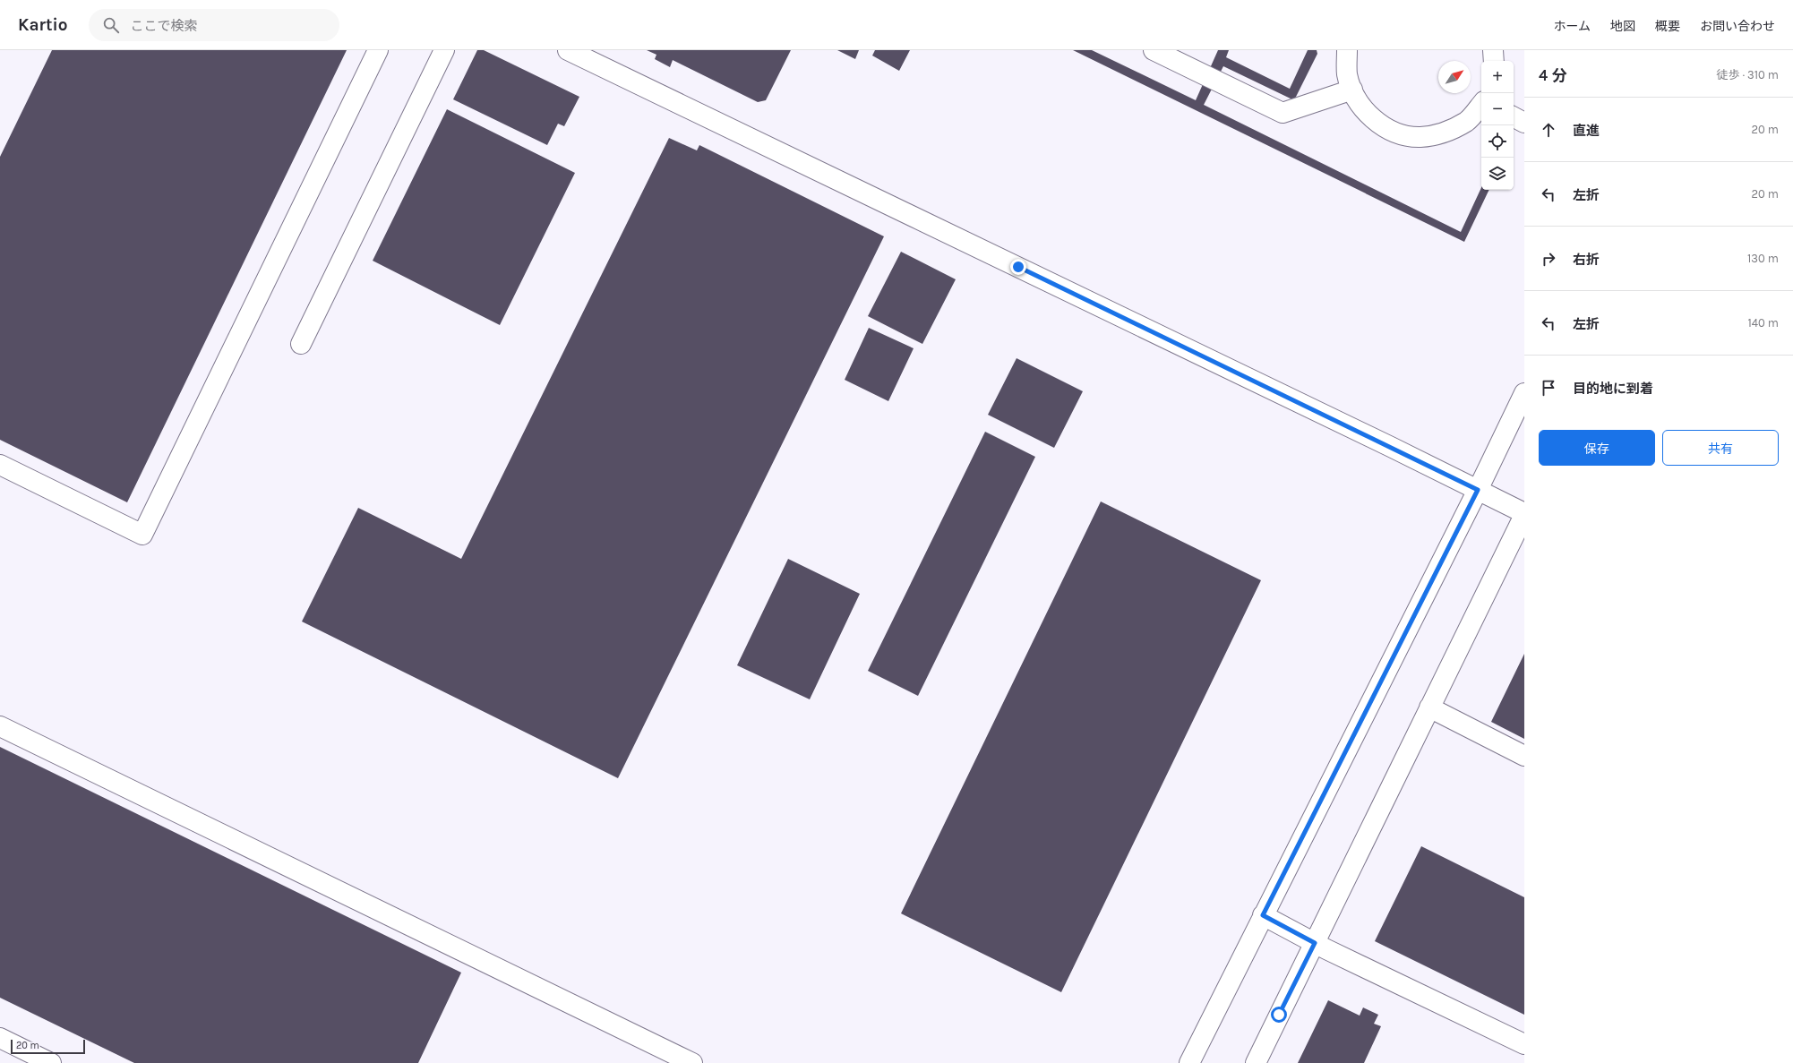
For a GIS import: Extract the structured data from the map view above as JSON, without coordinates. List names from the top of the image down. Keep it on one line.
{"scale_bar":"20 m","north":"top right","page":{"header":"Kartio","search":"ここで検索","nav":["ホーム","地図","概要","お問い合わせ"],"heading":["4 分","徒歩 · 310 m"],"map_buttons":["+","−"],"list":[["直進","20 m"],["左折","20 m"],["右折","130 m"],["左折","140 m"],"目的地に到着"],"buttons":["保存","共有"],"scale":"20 m"}}
